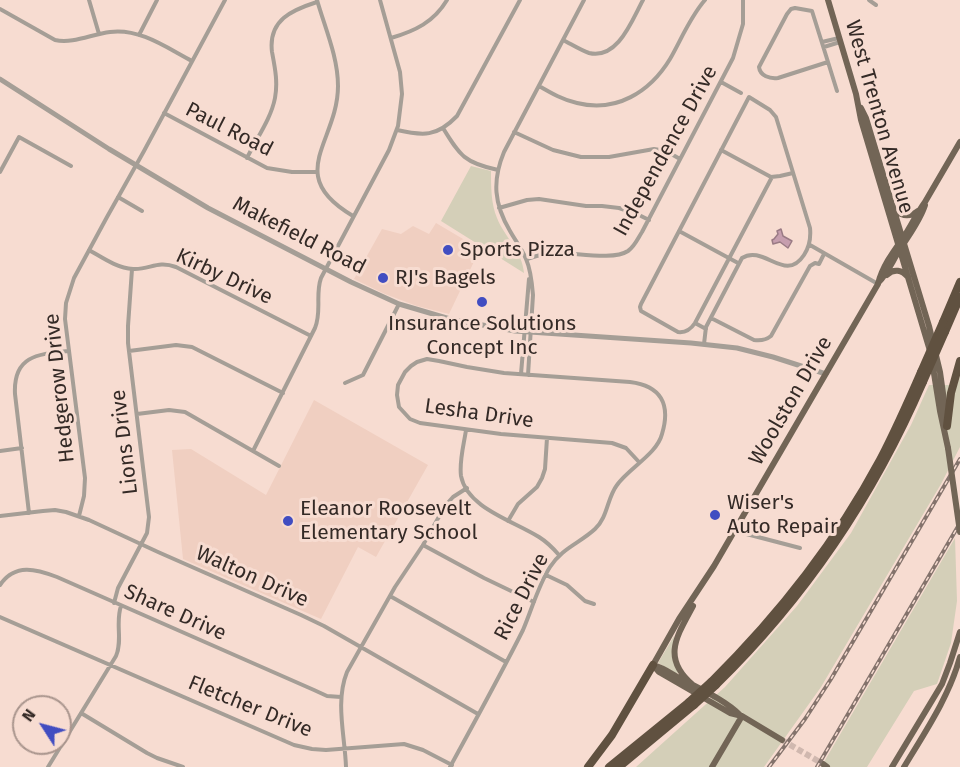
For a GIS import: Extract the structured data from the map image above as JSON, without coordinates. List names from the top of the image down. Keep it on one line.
{"streets":{"main road":["West Trenton Avenue","Woolston Drive"],"street":["Paul Road","Independence Drive","Makefield Road","Kirby Drive","Hedgerow Drive","Lesha Drive","Lions Drive","Walton Drive","Rice Drive","Share Drive","Fletcher Drive"]},"crossings":[["West Trenton Avenue","Woolston Drive"],["Paul Road","Hedgerow Drive"],["Makefield Road","Hedgerow Drive"],["Makefield Road","Woolston Drive"],["Kirby Drive","Lions Drive"],["Hedgerow Drive","Walton Drive"],["Lesha Drive","Rice Drive"],["Lions Drive","Walton Drive"],["Lions Drive","Share Drive"],["Walton Drive","Rice Drive"],["Rice Drive","Fletcher Drive"]],"places":["Sports Pizza","RJ's Bagels","Insurance Solutions Concept Inc","Wiser's Auto Repair","Eleanor Roosevelt Elementary School"],"north":"top left"}
